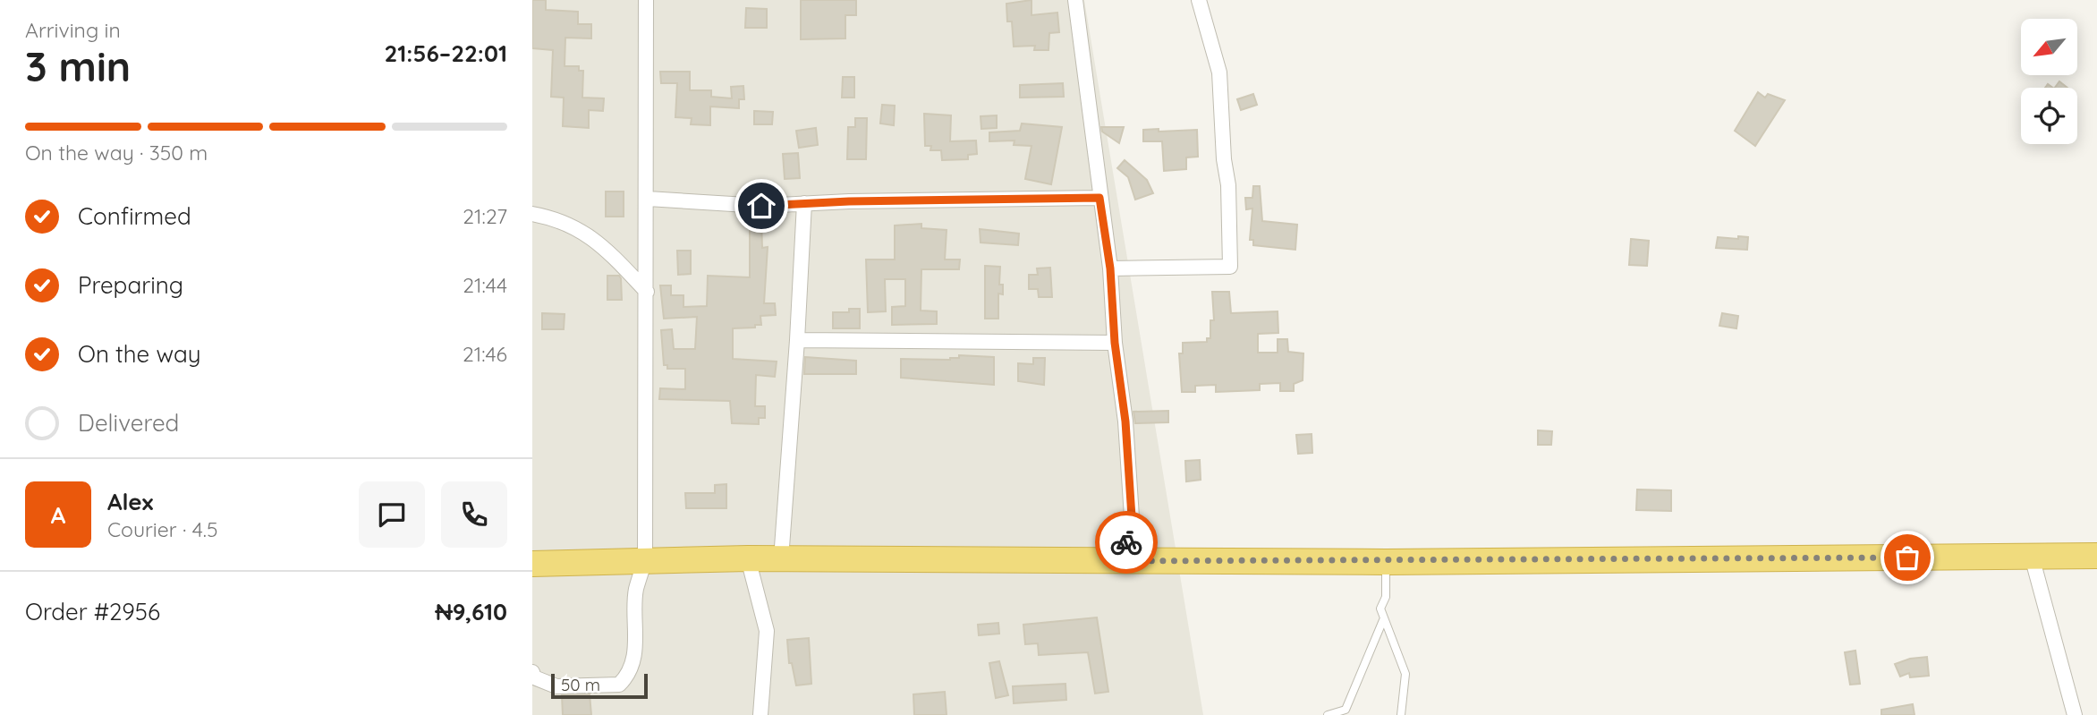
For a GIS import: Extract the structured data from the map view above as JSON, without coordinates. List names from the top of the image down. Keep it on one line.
{"scale_bar":"50 m","north":"bottom left","page":{"heading":["3 min","Arriving in","21:56–22:01"],"panel":["Alex","Courier · 4.5","Order #2956","₦9,610"],"bar":"On the way · 350 m","list":[["Confirmed","21:27"],["Preparing","21:44"],["On the way","21:46"],"Delivered"],"round":"A","scale":"50 m"}}
